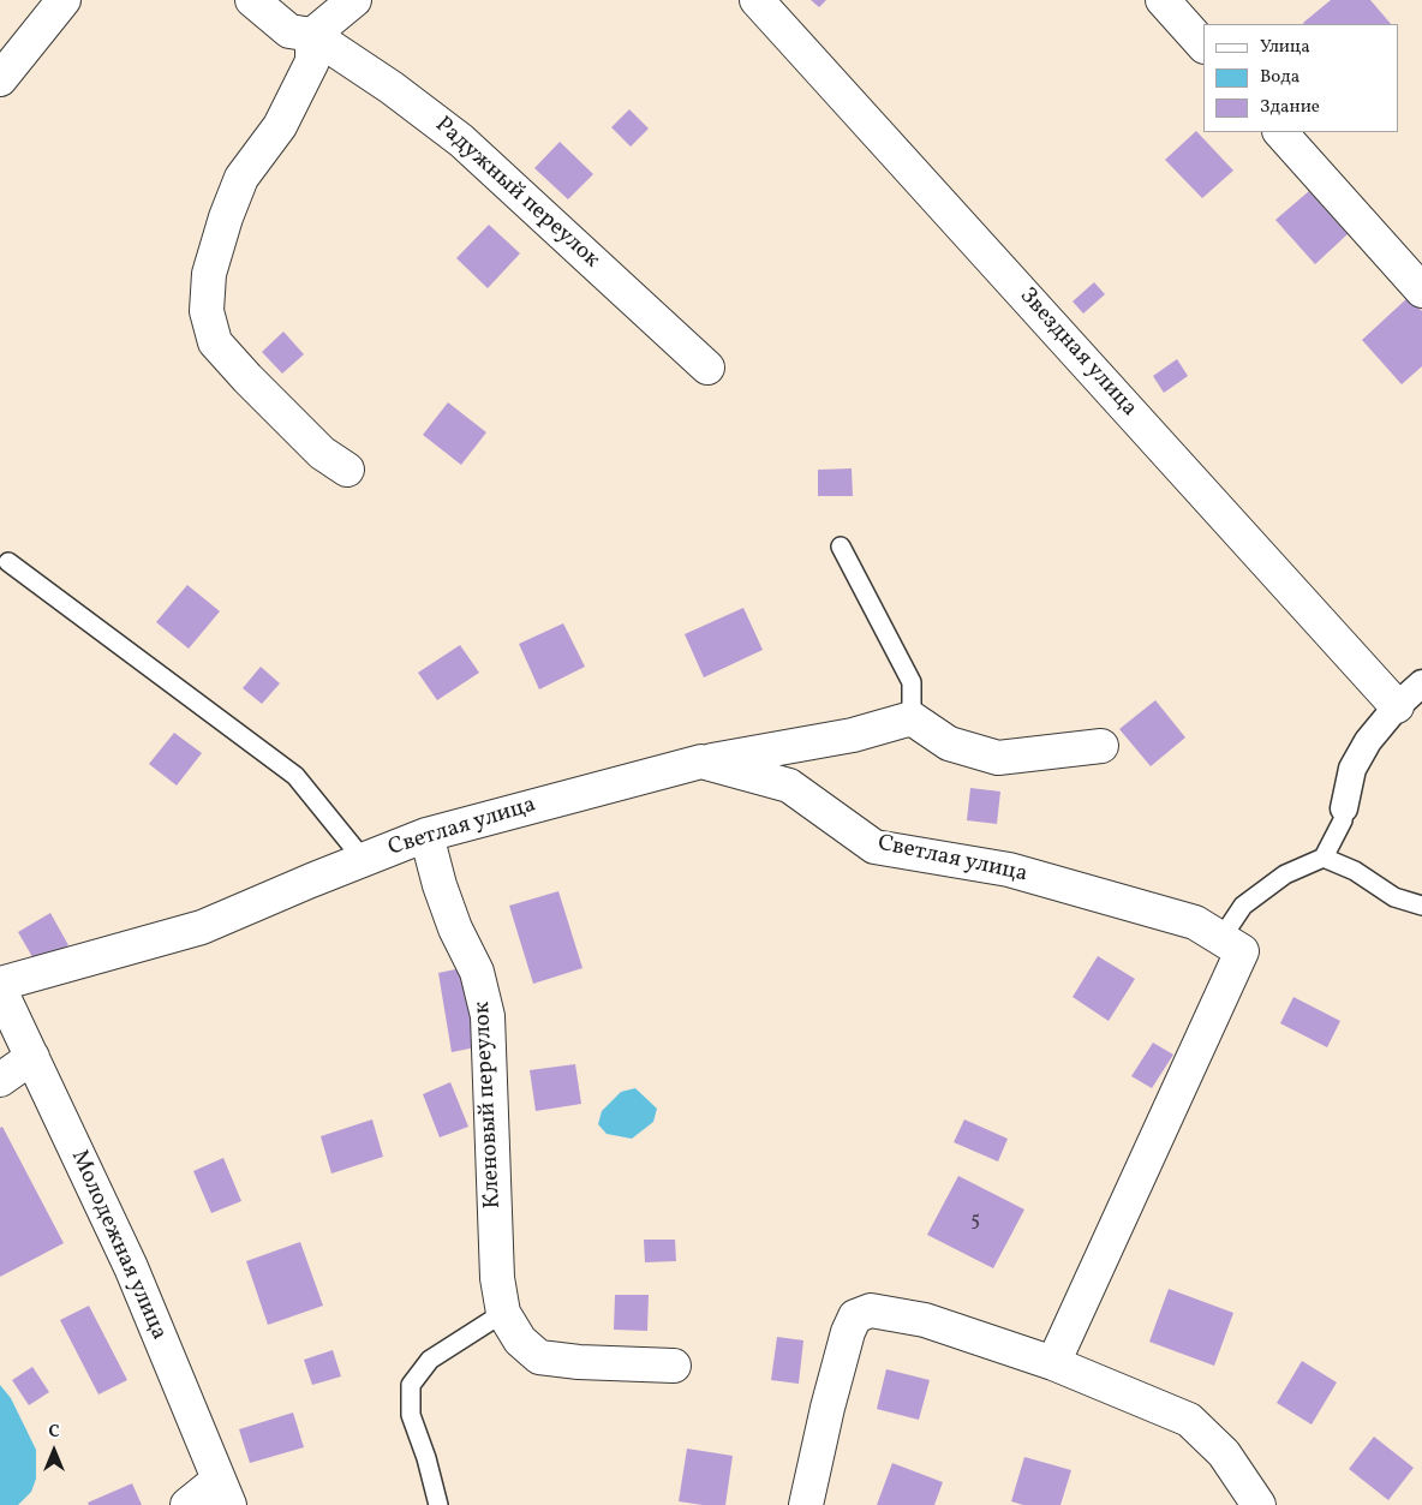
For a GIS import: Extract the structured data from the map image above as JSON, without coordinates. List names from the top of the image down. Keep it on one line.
{"streets":{"street":["Радужный переулок","Звездная улица","Светлая улица","Кленовый переулок","Молодежная улица"]},"crossings":[["Светлая улица","Кленовый переулок"]],"house_numbers":["5"],"legend":["Улица","Вода","Здание"],"north":"top"}
